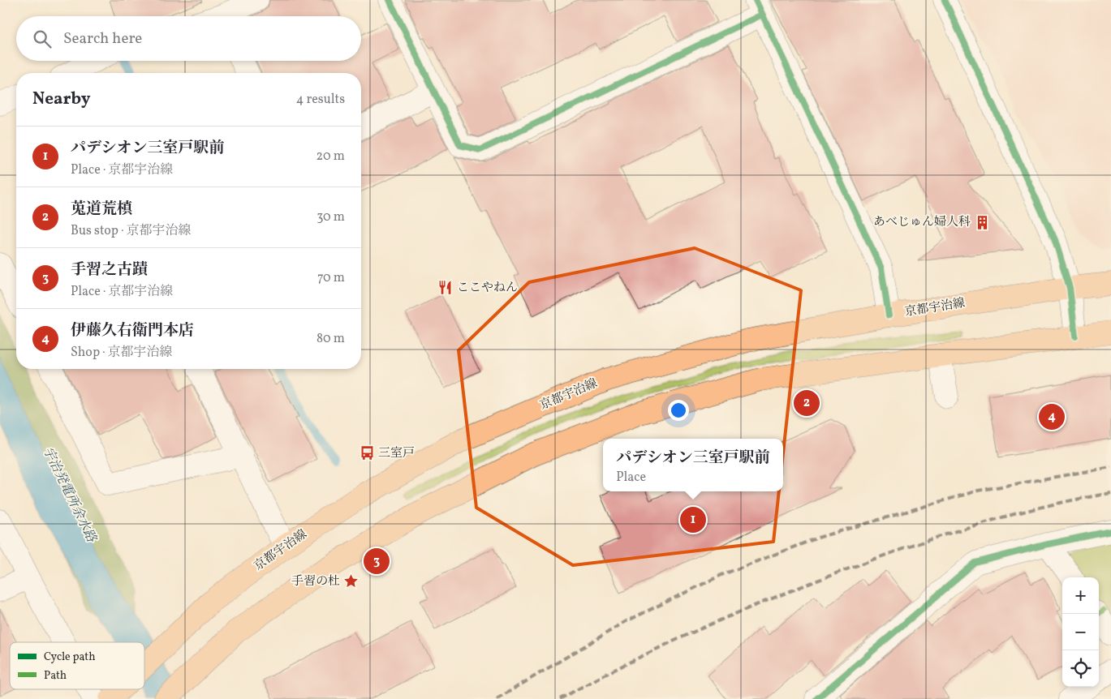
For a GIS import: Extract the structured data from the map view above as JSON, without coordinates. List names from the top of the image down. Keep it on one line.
{"streets":{"main road":["京都宇治線"]},"water":["宇治発電所余水路"],"places":{"building":["あべじゅん婦人科"],"restaurant":["ここやねん"],"bus stop":["三室戸"],"place":["手習の杜"]},"legend":["Cycle path","Path"],"page":{"search":"Search here","heading":["Nearby","4 results"],"list":[{"mark":"1","name":"パデシオン三室戸駅前","note":"Place · 京都宇治線","value":"20 m"},{"mark":"2","name":"莵道荒槙","note":"Bus stop · 京都宇治線","value":"30 m"},{"mark":"3","name":"手習之古蹟","note":"Place · 京都宇治線","value":"70 m"},{"mark":"4","name":"伊藤久右衛門本店","note":"Shop · 京都宇治線","value":"80 m"}],"pins":["2","4","1","3"],"popup":["パデシオン三室戸駅前","Place"],"map_buttons":["+","−"]}}
